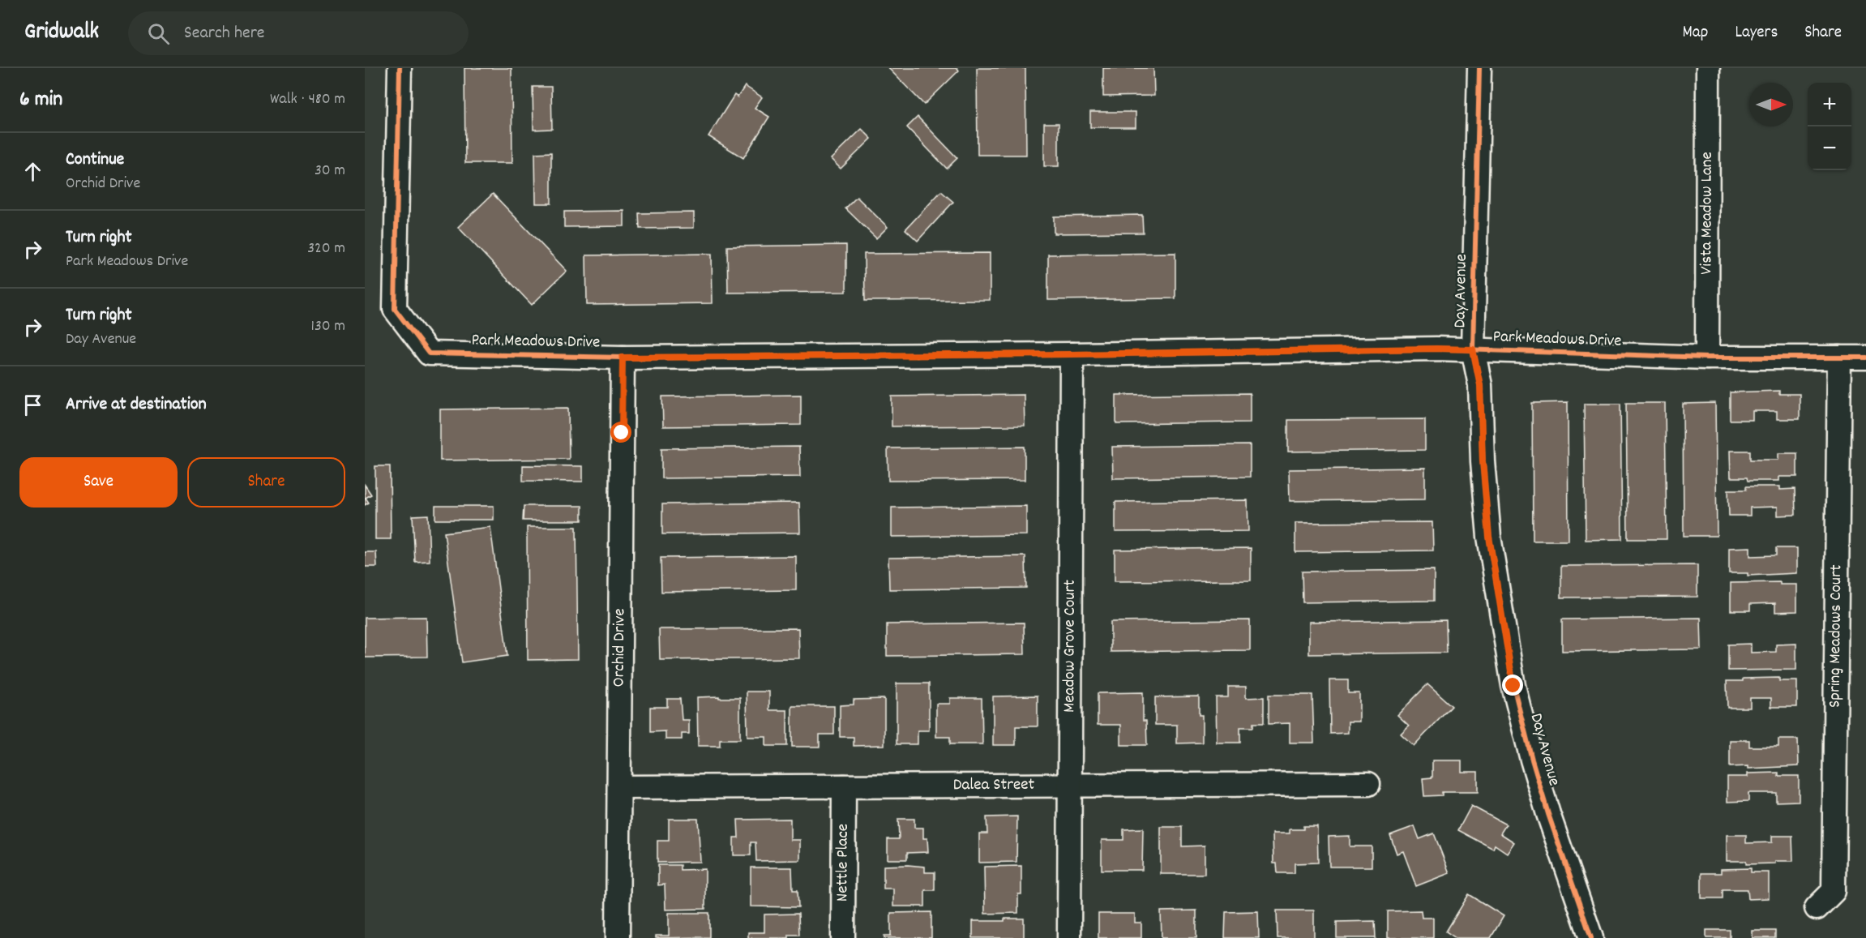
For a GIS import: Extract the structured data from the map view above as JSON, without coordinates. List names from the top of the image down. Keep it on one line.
{"streets":{"street":["Vista Meadow Lane","Day Avenue","Park Meadows Drive","Spring Meadows Court","Meadow Grove Court","Orchid Drive","Dalea Street","Nettle Place"]},"crossings":[["Vista Meadow Lane","Park Meadows Drive"],["Day Avenue","Park Meadows Drive"],["Park Meadows Drive","Spring Meadows Court"],["Park Meadows Drive","Meadow Grove Court"],["Park Meadows Drive","Orchid Drive"],["Meadow Grove Court","Dalea Street"],["Orchid Drive","Dalea Street"],["Dalea Street","Nettle Place"]],"north":"right","page":{"header":"Gridwalk","search":"Search here","nav":["Map","Layers","Share"],"heading":["6 min","Walk · 480 m"],"map_buttons":["+","−"],"list":[["Continue","Orchid Drive","30 m"],["Turn right","Park Meadows Drive","320 m"],["Turn right","Day Avenue","130 m"],"Arrive at destination"],"buttons":["Save","Share"]}}
